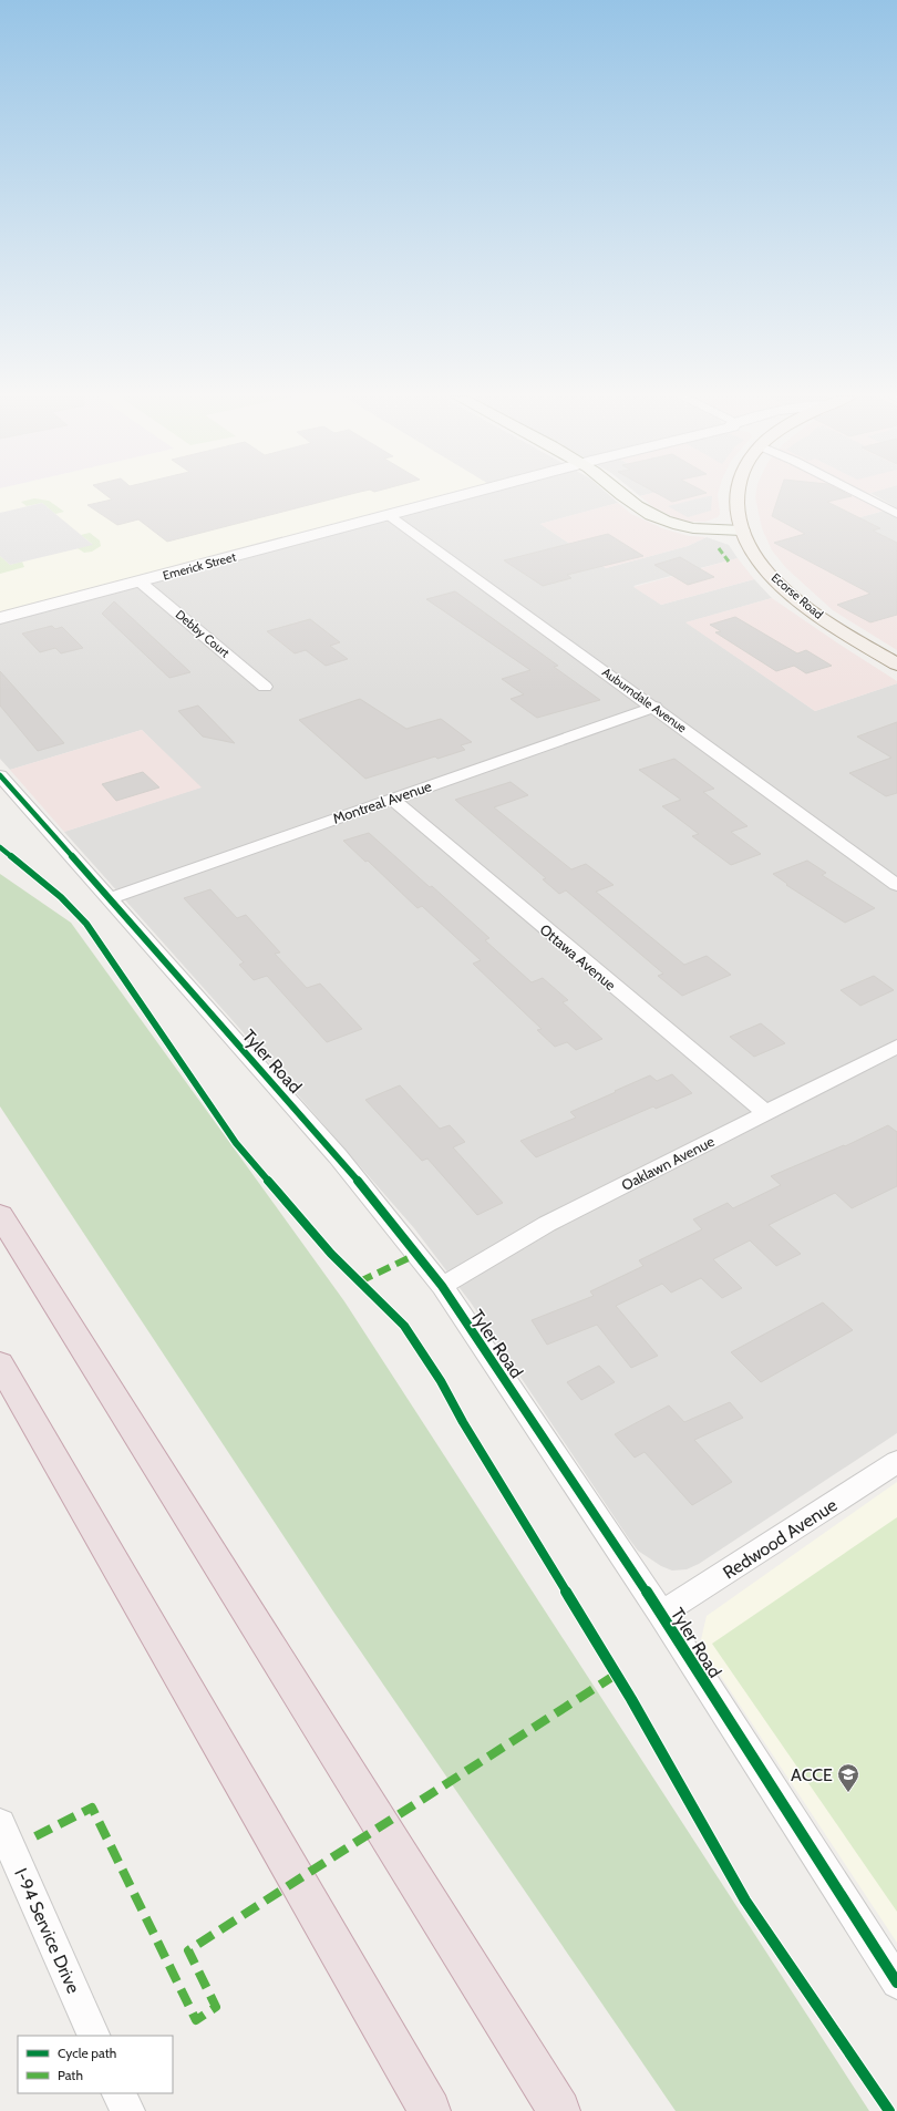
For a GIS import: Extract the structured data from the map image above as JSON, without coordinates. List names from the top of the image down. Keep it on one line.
{"streets":{"main road":["Ecorse Road"],"street":["Emerick Street","Debby Court","Auburndale Avenue","Montreal Avenue","Ottawa Avenue","Tyler Road","Oaklawn Avenue","Redwood Avenue","I-94 Service Drive"]},"crossings":[["Emerick Street","Debby Court"],["Emerick Street","Auburndale Avenue"],["Auburndale Avenue","Montreal Avenue"],["Montreal Avenue","Ottawa Avenue"],["Montreal Avenue","Tyler Road"],["Ottawa Avenue","Oaklawn Avenue"],["Tyler Road","Oaklawn Avenue"],["Tyler Road","Redwood Avenue"]],"places":{"school or university":["ACCE"]},"legend":["Cycle path","Path"]}
